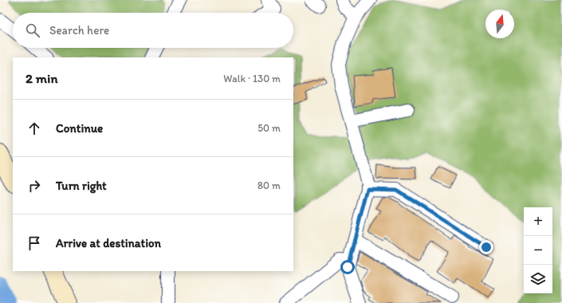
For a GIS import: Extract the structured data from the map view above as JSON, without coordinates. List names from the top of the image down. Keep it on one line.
{"north":"top","page":{"search":"Search here","heading":["2 min","Walk · 130 m"],"list":[["Continue","50 m"],["Turn right","80 m"],"Arrive at destination"],"map_buttons":["+","−"]}}
